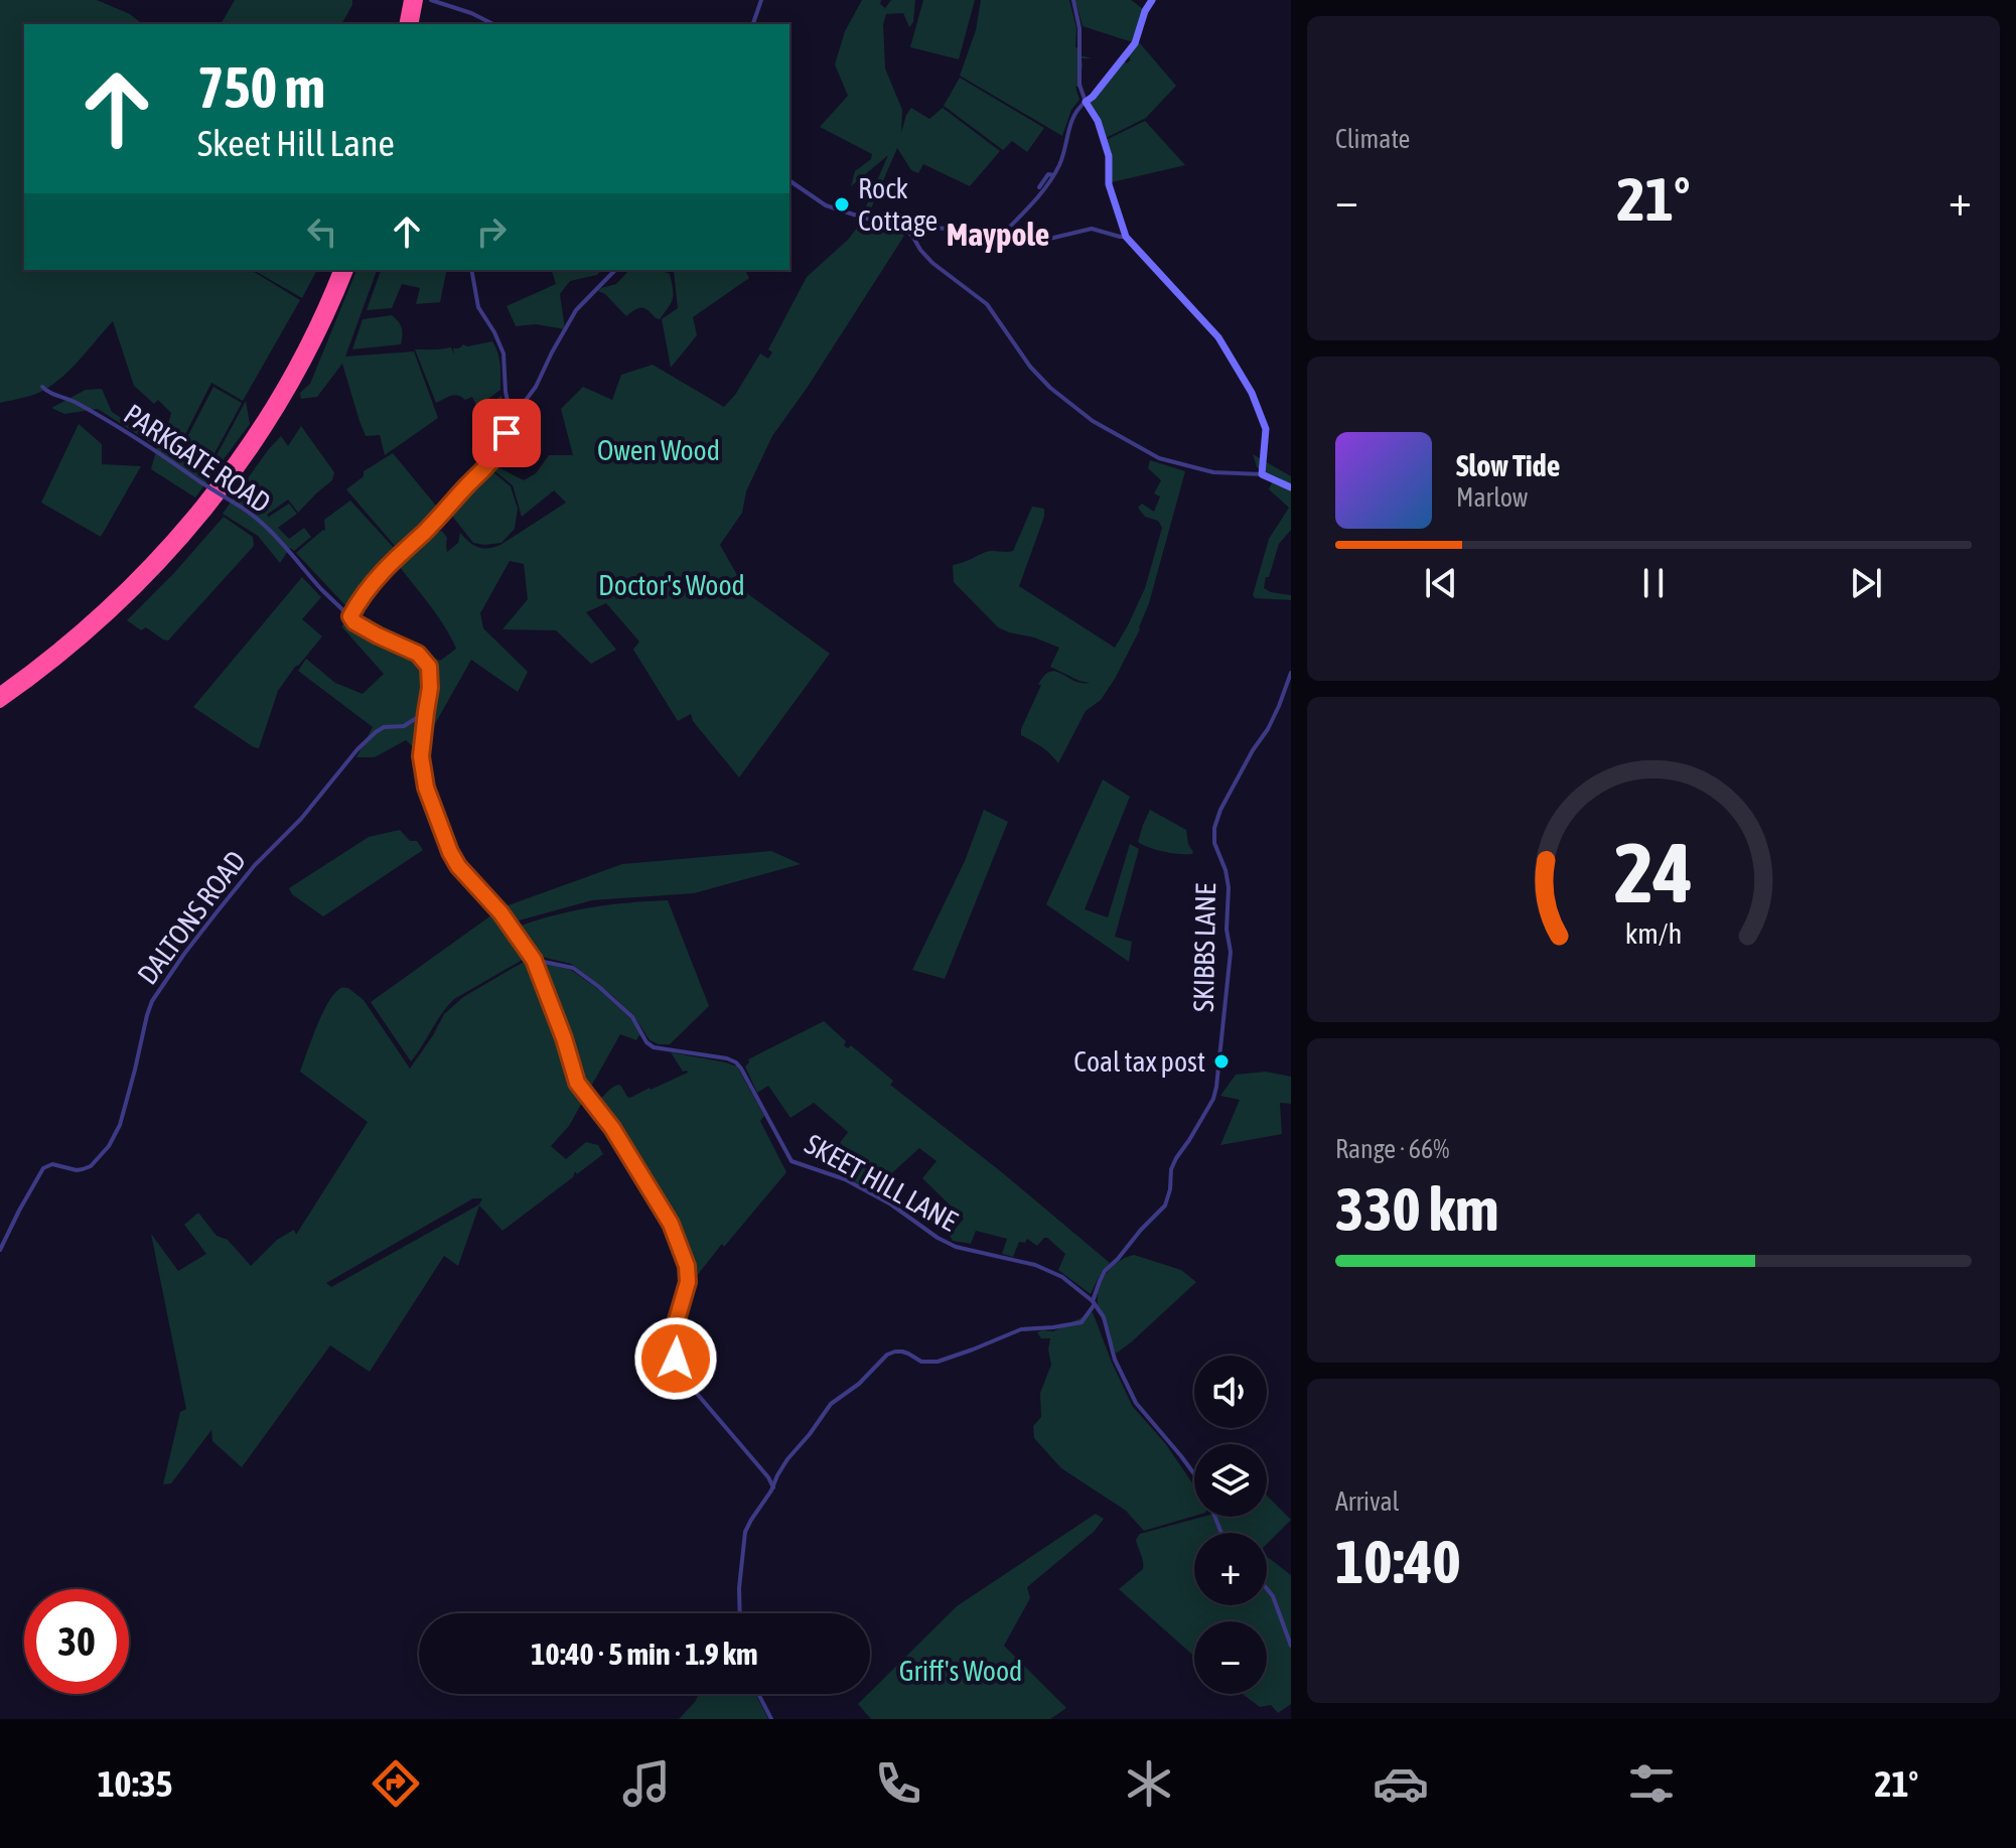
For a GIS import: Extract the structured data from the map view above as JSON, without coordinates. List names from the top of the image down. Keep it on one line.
{"streets":{"street":["PARKGATE ROAD","DALTONS ROAD","SKIBBS LANE","SKEET HILL LANE"]},"crossings":[["PARKGATE ROAD","DALTONS ROAD"],["SKIBBS LANE","SKEET HILL LANE"]],"districts":["Maypole"],"parks":["Owen Wood","Doctor's Wood","Griff's Wood"],"places":["Rock Cottage","Coal tax post"],"page":{"tile":["Climate",["Range · 66%","330 km"],["Arrival","10:40"]],"turn":["750 m","Skeet Hill Lane"],"heat":["−","21°","+"],"song":["Slow Tide","Marlow"],"map_buttons":["+","−"],"limit":"30","trip":"10:40 · 5 min · 1.9 km","tabs":["10:35","21°"],"gauge":["24","km/h"]}}
